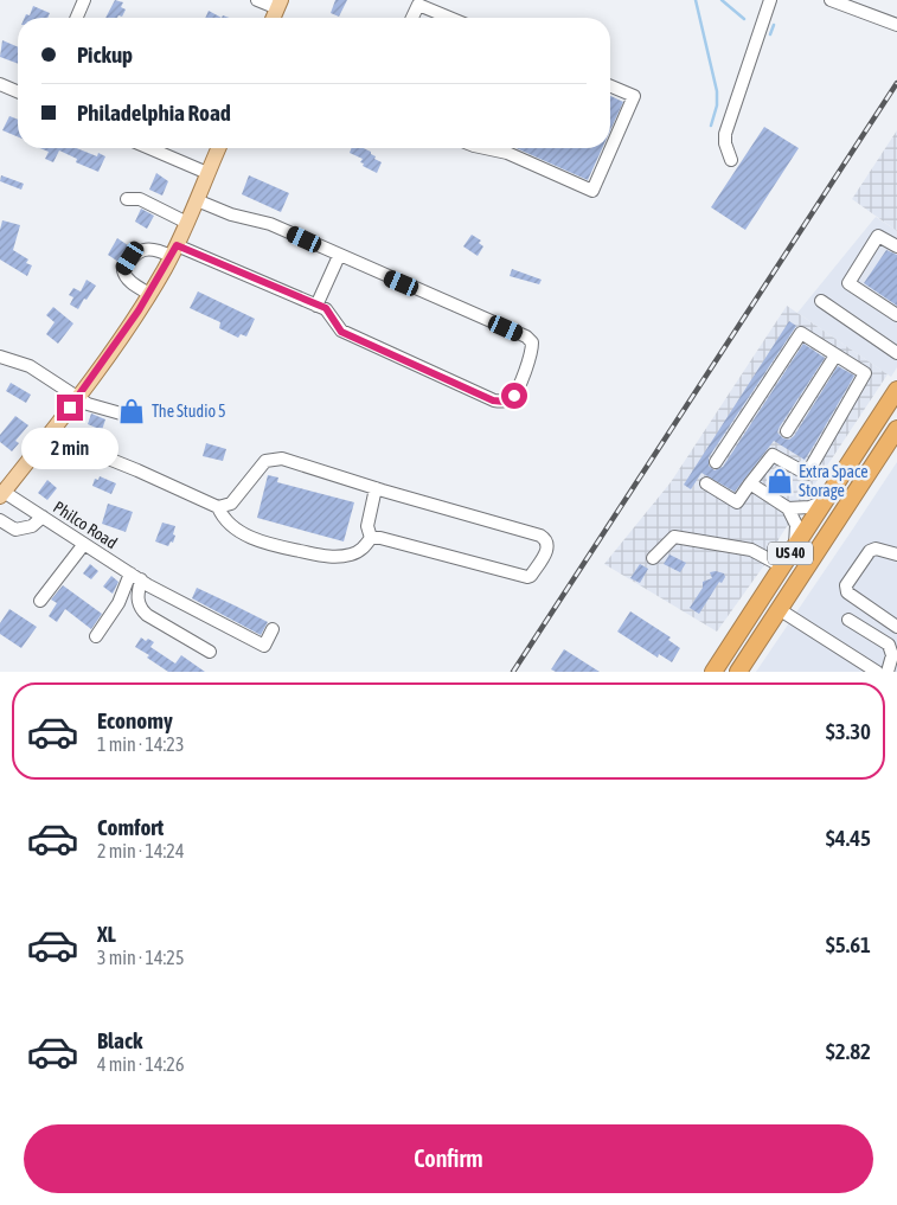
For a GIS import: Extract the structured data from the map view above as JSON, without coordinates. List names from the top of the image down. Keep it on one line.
{"streets":{"highway":["US 40"],"street":["Philco Road"]},"places":{"shop":["The Studio 5","Extra Space Storage"]},"page":{"banner":["Pickup","Philadelphia Road"],"bubble":"2 min","list":[{"name":"Economy","note":"1 min · 14:23","value":"$3.30"},{"name":"Comfort","note":"2 min · 14:24","value":"$4.45"},{"name":"XL","note":"3 min · 14:25","value":"$5.61"},{"name":"Black","note":"4 min · 14:26","value":"$2.82"}],"buttons":"Confirm"}}
